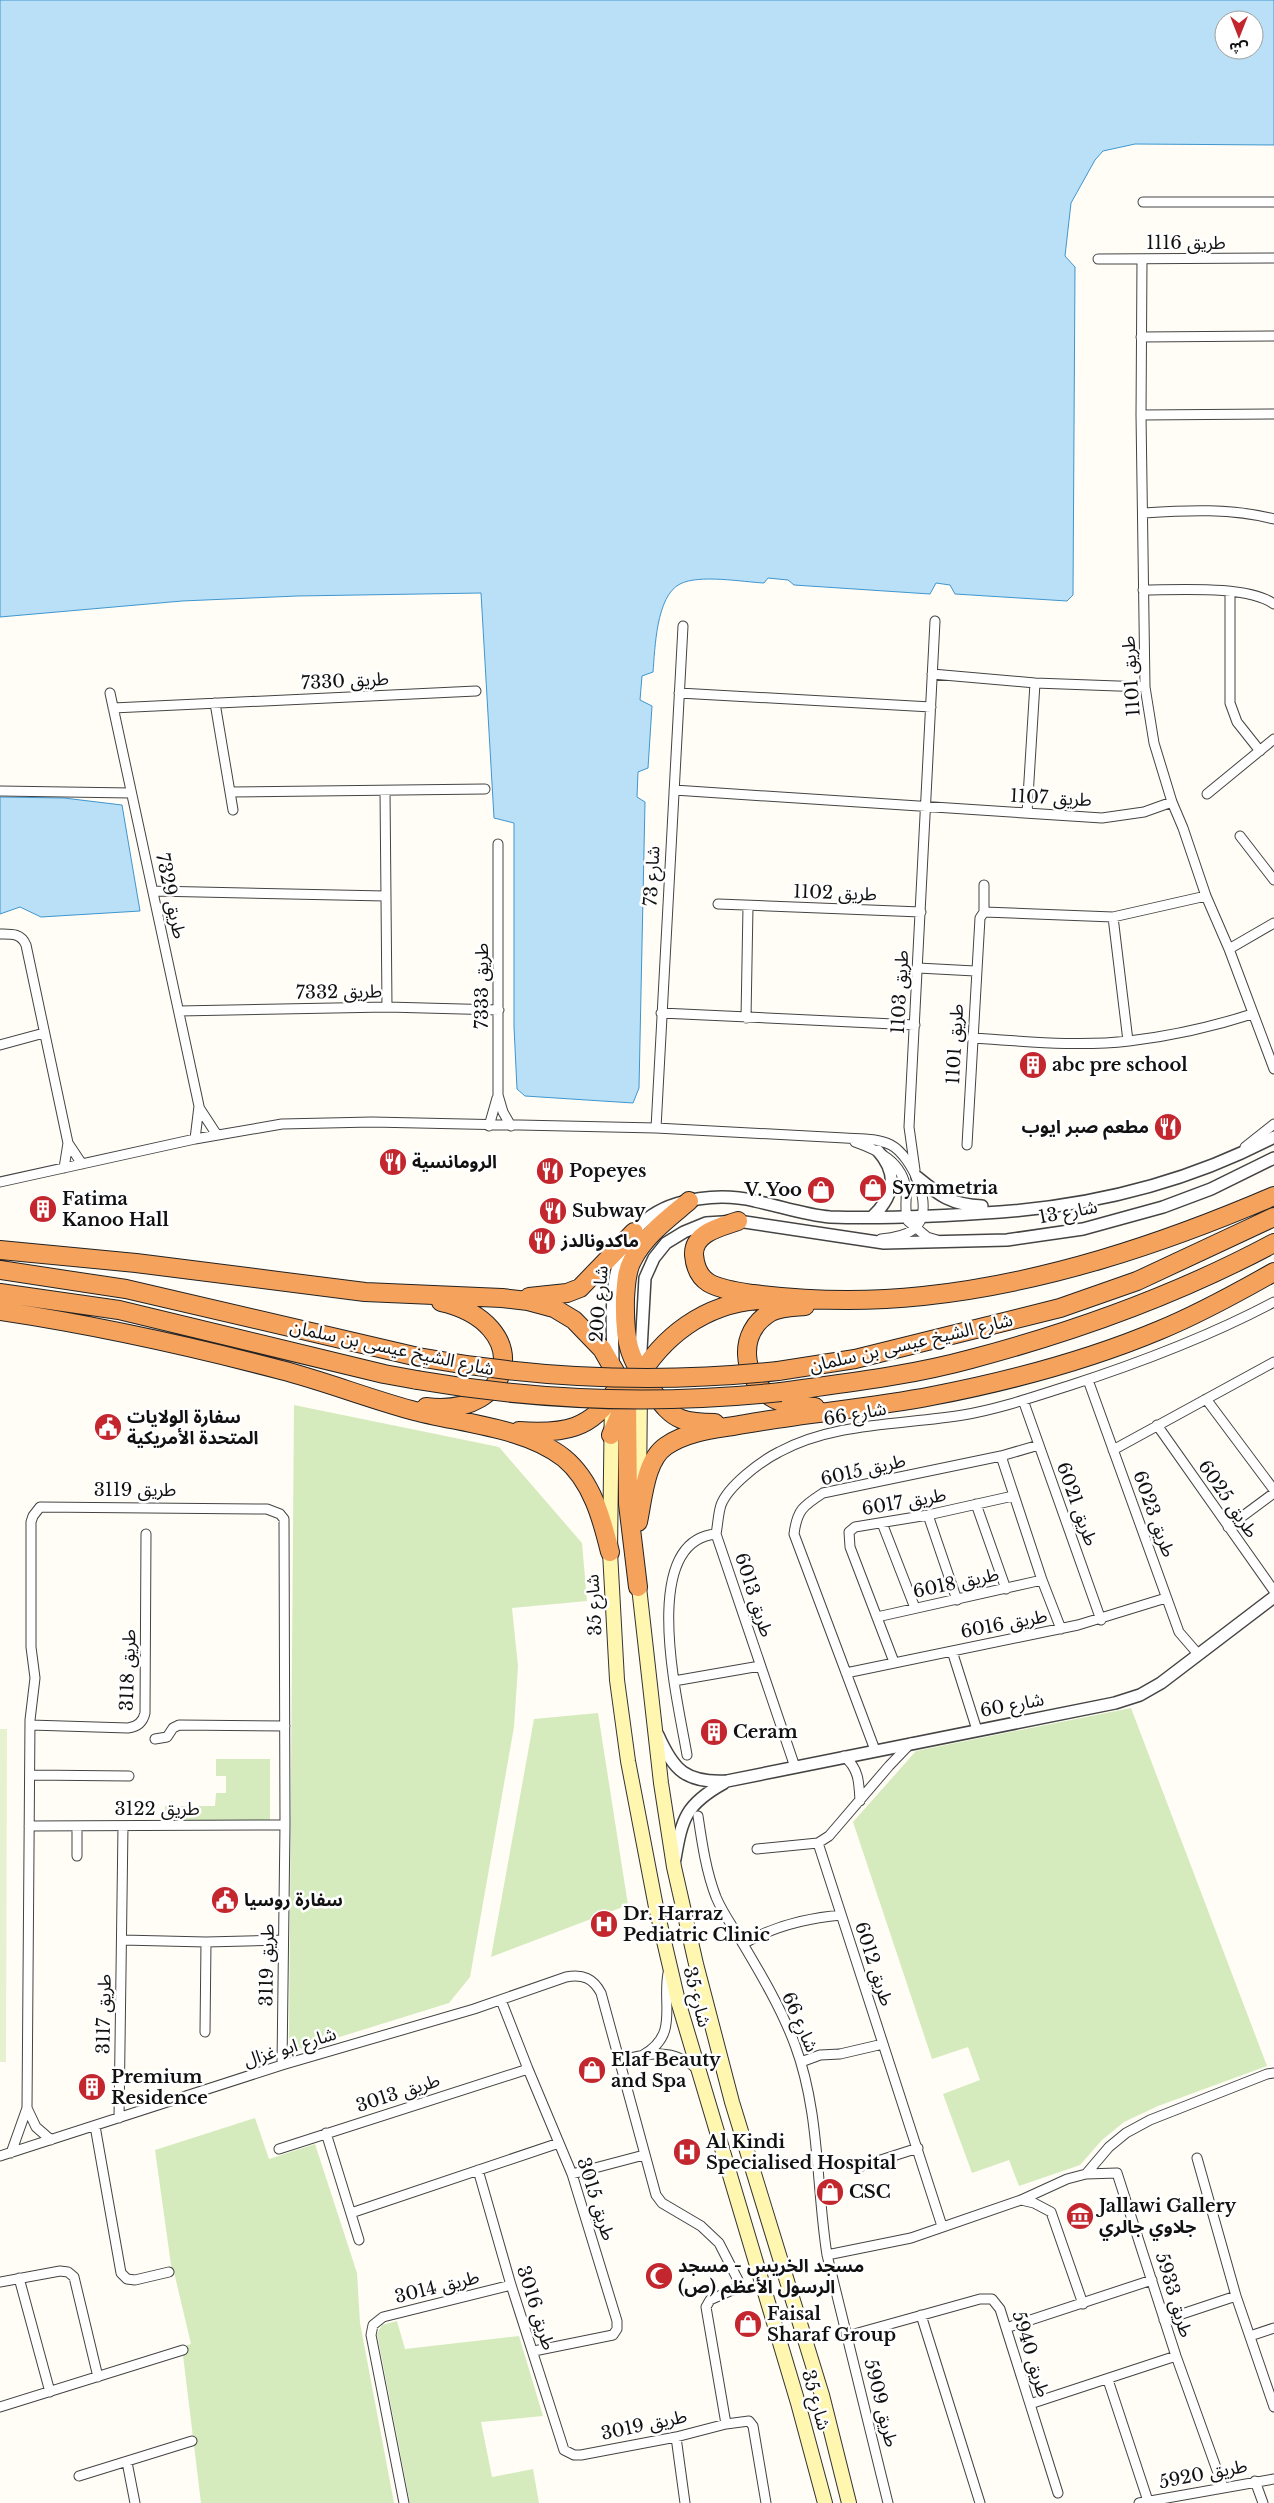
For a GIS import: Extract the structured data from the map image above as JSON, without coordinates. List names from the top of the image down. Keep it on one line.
{"streets":{"highway":["شارع الشيخ عيسى بن سلمان"],"main road":["شارع 35"],"street":["طريق 1116","طريق 1101","طريق 7330","طريق 1107","شارع 73","طريق 1102","طريق 7329","طريق 7333","طريق 7332","طريق 1103","شارع 13","شارع 200","شارع 66","طريق 6015","طريق 3119","طريق 6025","طريق 6017","طريق 6021","طريق 6023","طريق 6018","طريق 6013","طريق 6016","طريق 3118","شارع 60","طريق 3122","طريق 6012","طريق 3117","شارع ابو غزال","طريق 3013","طريق 3015","طريق 3014","طريق 5933","طريق 3016","طريق 5940","طريق 5909","طريق 3019","طريق 5920"]},"crossings":[["طريق 1116","طريق 1101"],["طريق 1101","طريق 1107"],["طريق 7330","طريق 7329"],["طريق 1107","طريق 1103"],["طريق 1102","طريق 1103"],["طريق 7329","طريق 7332"],["طريق 7333","طريق 7332"],["شارع 13","شارع 200"],["شارع 66","طريق 6021"],["شارع 66","طريق 6023"],["شارع 66","طريق 6013"],["شارع 66","طريق 5933"],["شارع 66","طريق 5909"],["طريق 6015","طريق 6021"],["طريق 6015","طريق 6016"],["طريق 6015","شارع 60"],["طريق 3119","طريق 3118"],["طريق 3119","طريق 3122"],["طريق 3119","شارع ابو غزال"],["طريق 6017","طريق 6018"],["طريق 6017","طريق 6016"],["طريق 6021","طريق 6016"],["طريق 6023","طريق 6016"],["طريق 6023","شارع 60"],["طريق 6013","شارع 60"],["طريق 3122","طريق 3117"],["طريق 6012","طريق 5933"],["طريق 3117","شارع ابو غزال"],["شارع ابو غزال","طريق 3015"],["طريق 3013","طريق 3015"],["طريق 3015","طريق 3016"],["طريق 3014","طريق 3016"],["طريق 5933","طريق 5909"],["طريق 5933","طريق 5920"],["طريق 3016","طريق 3019"],["طريق 5940","طريق 5909"]],"places":{"building":["abc pre school","Fatima Kanoo Hall","Ceram","Premium Residence"],"restaurant":["مطعم صبر ايوب","الرومانسية","Popeyes","Subway","ماكدونالدز"],"shop":["Symmetria","V. Yoo","Elaf Beauty and Spa","CSC","Faisal Sharaf Group"],"public building":["سفارة الولايات المتحدة الأمريكية","سفارة روسيا"],"hospital":["Dr. Harraz Pediatric Clinic","Al Kindi Specialised Hospital"],"museum":["Jallawi Gallery جلاوي جالري"],"mosque":["مسجد الخريس - مسجد الرسول الأعظم (ص)"]},"north":"bottom"}
